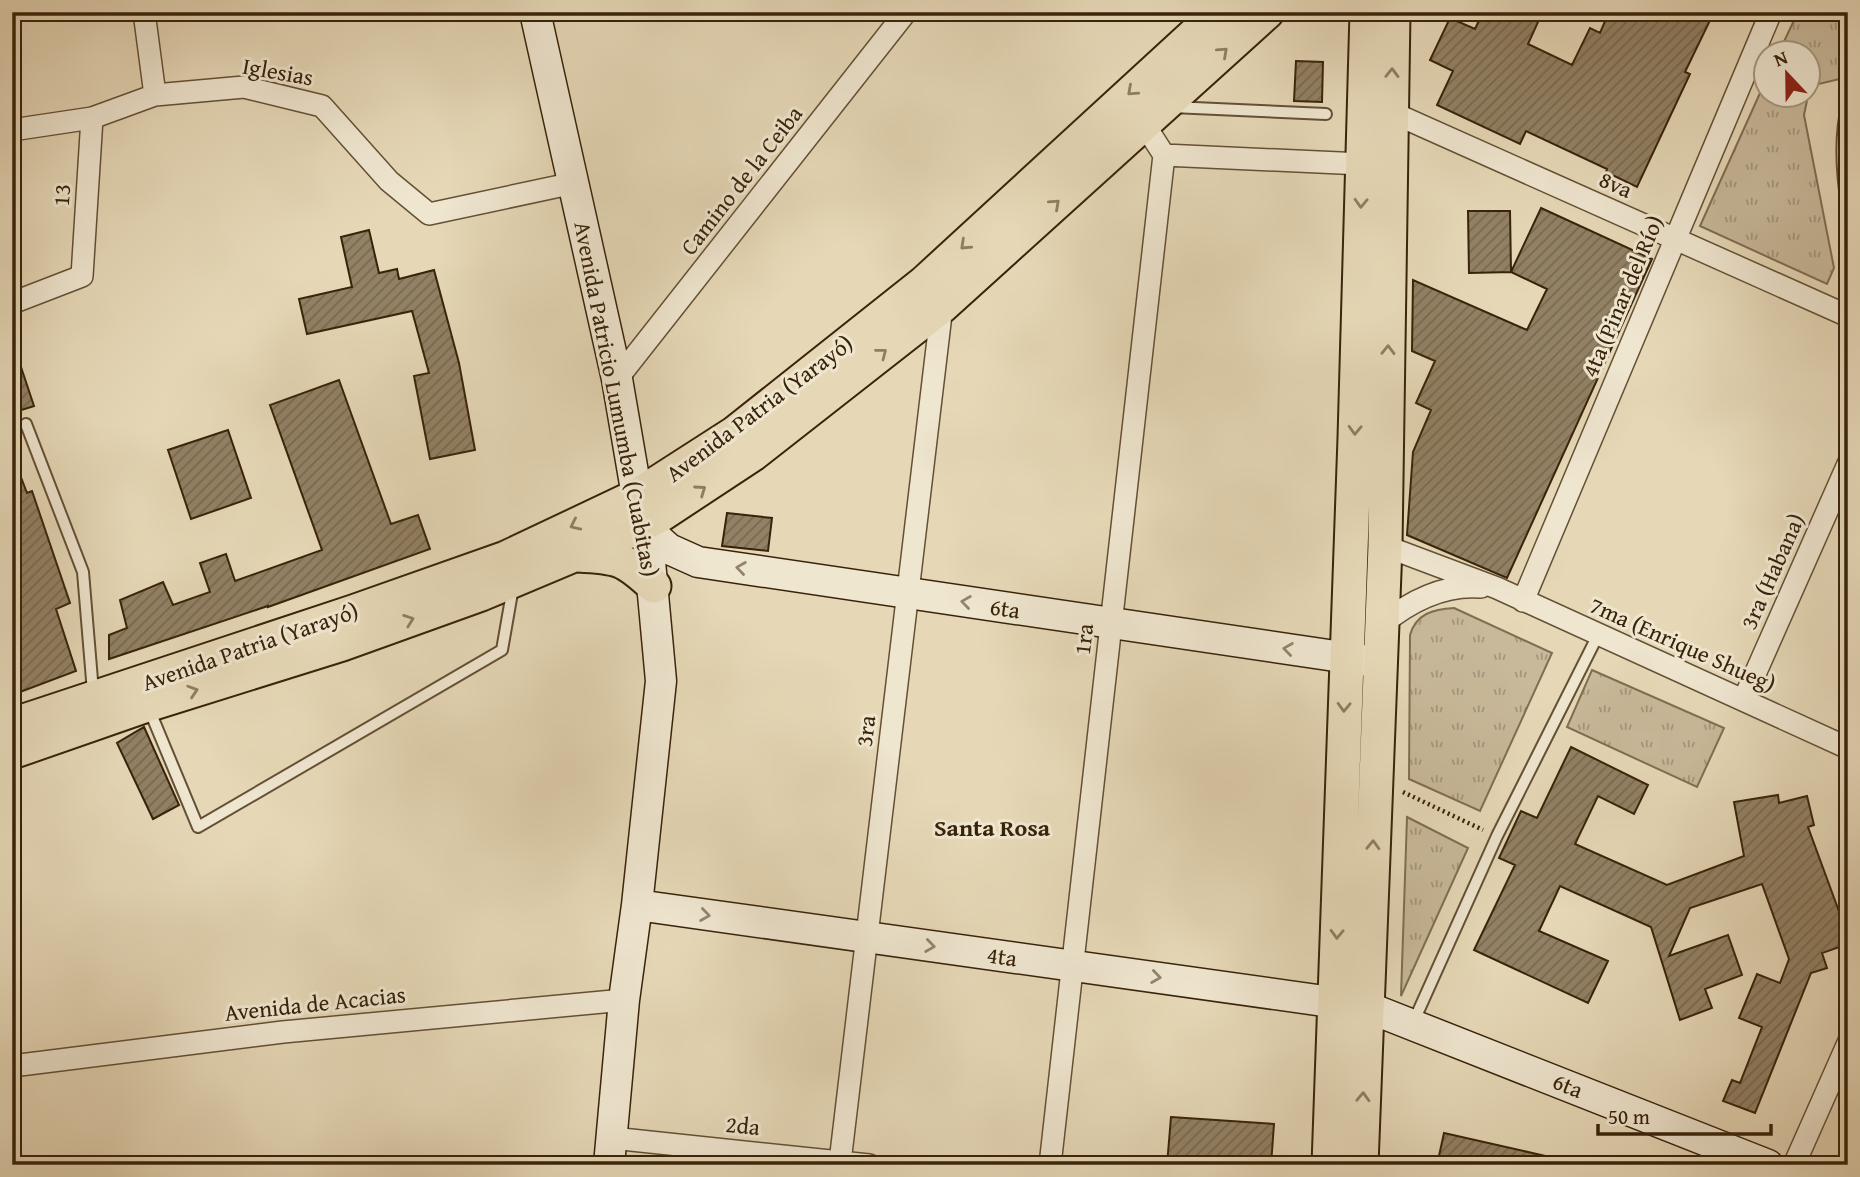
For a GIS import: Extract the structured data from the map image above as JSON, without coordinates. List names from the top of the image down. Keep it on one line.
{"streets":{"main road":["Avenida Patria (Yarayó)"],"street":["Iglesias","Camino de la Ceiba","8va","13","4ta (Pinar del Río)","Avenida Patricio Lumumba (Cuabitas)","3ra (Habana)","6ta","1ra","7ma (Enrique Shueg)","3ra","4ta","Avenida de Acacias","2da"]},"crossings":[["Iglesias","13"],["Iglesias","Avenida Patricio Lumumba (Cuabitas)"],["Camino de la Ceiba","Avenida Patricio Lumumba (Cuabitas)"],["8va","4ta (Pinar del Río)"],["4ta (Pinar del Río)","7ma (Enrique Shueg)"],["Avenida Patricio Lumumba (Cuabitas)","Avenida Patria (Yarayó)"],["Avenida Patricio Lumumba (Cuabitas)","6ta"],["Avenida Patricio Lumumba (Cuabitas)","4ta"],["Avenida Patricio Lumumba (Cuabitas)","Avenida de Acacias"],["Avenida Patricio Lumumba (Cuabitas)","2da"],["Avenida Patria (Yarayó)","6ta"],["Avenida Patria (Yarayó)","3ra"],["3ra (Habana)","7ma (Enrique Shueg)"],["6ta","1ra"],["6ta","3ra"],["6ta","4ta"],["1ra","4ta"],["3ra","4ta"],["3ra","2da"]],"one_way":["6ta","4ta"],"districts":["Santa Rosa"],"scale_bar":"50 m","north":"top"}
